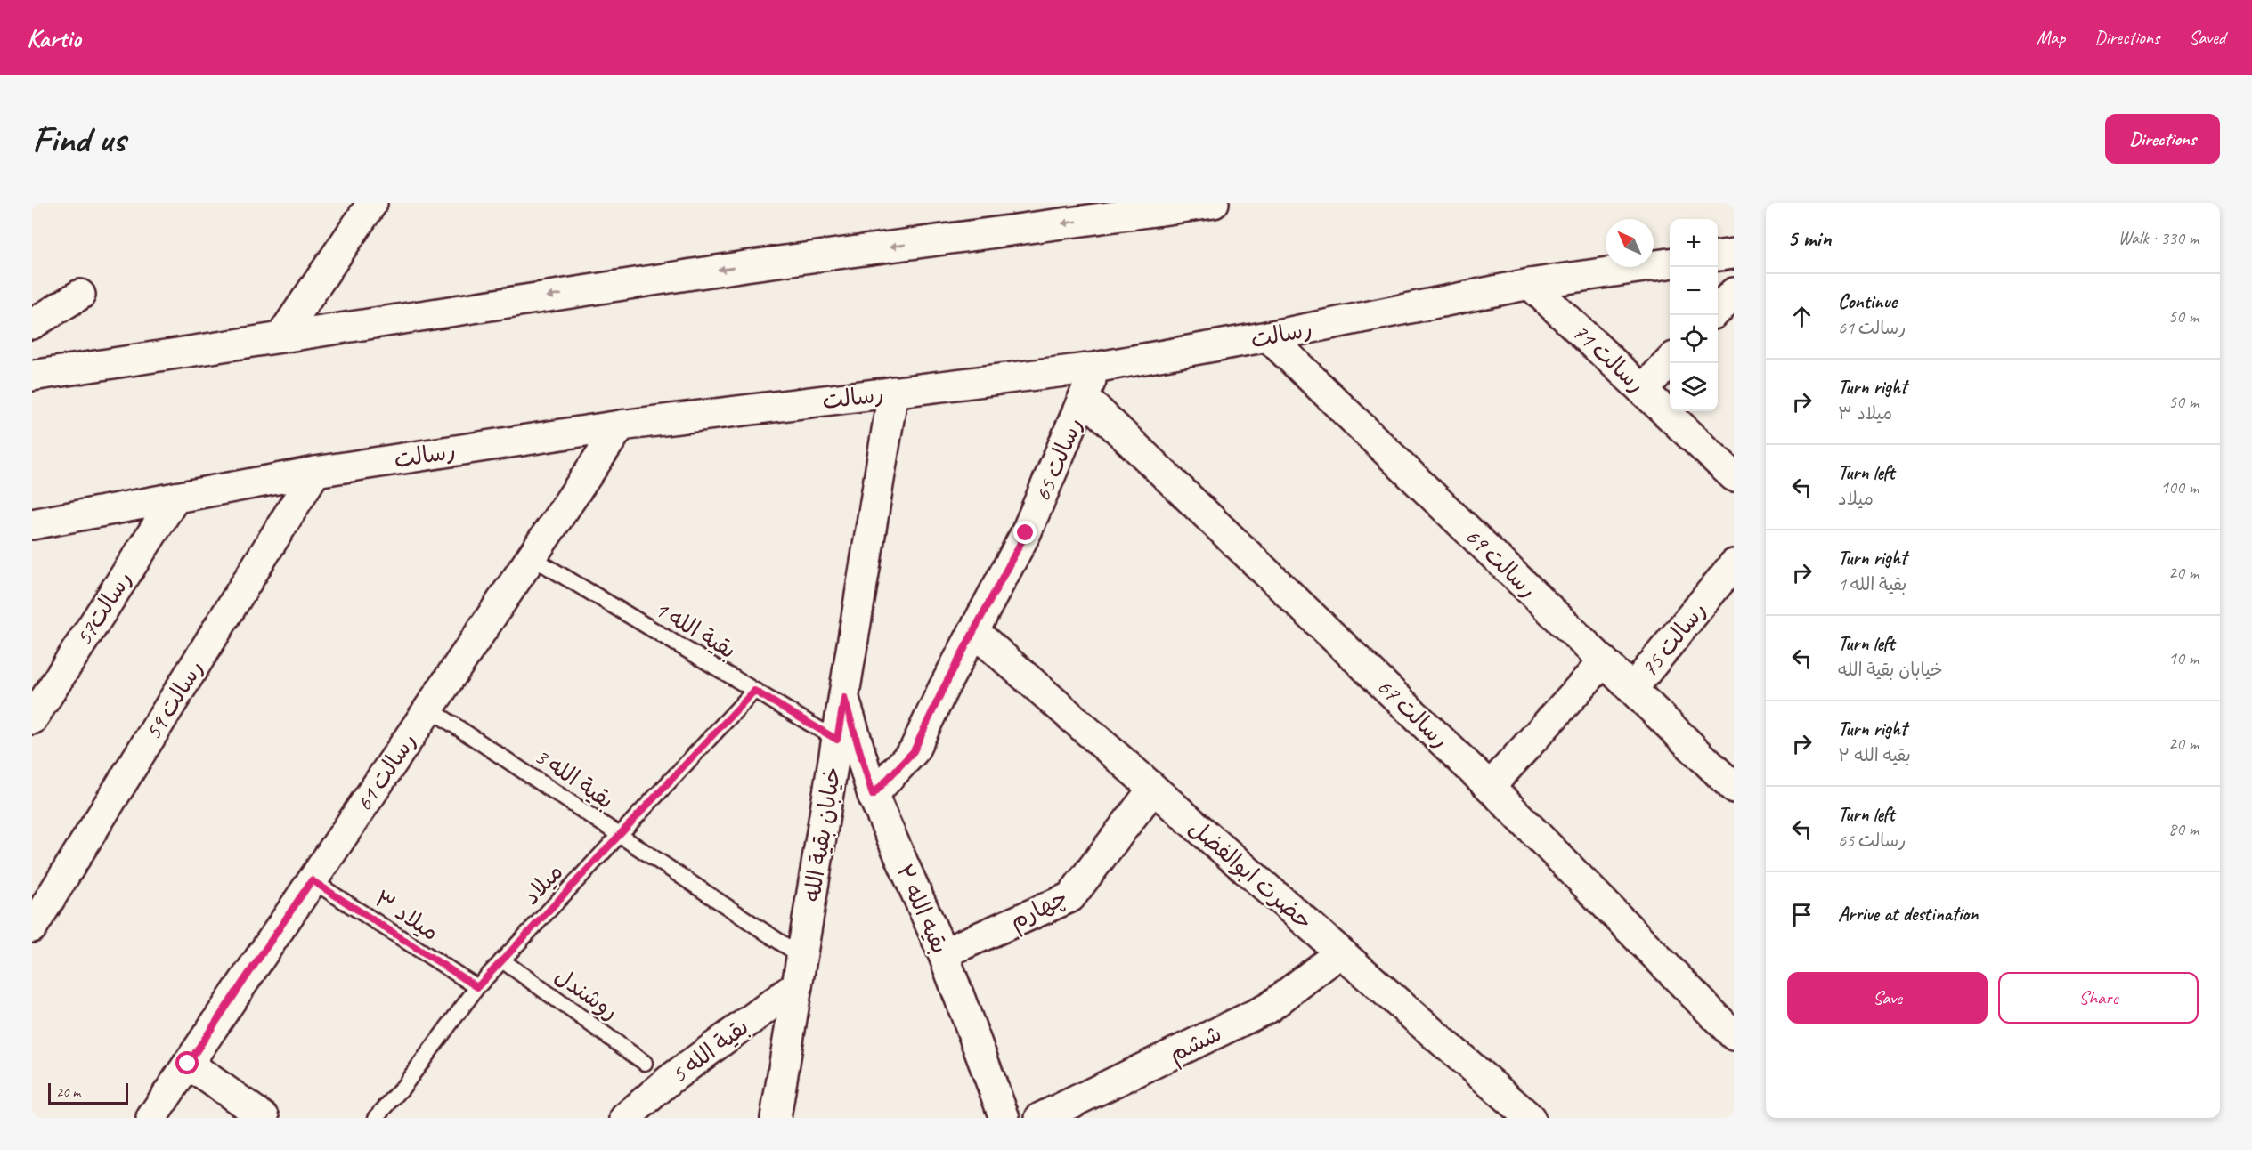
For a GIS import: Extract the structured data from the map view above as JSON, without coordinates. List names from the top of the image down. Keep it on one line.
{"streets":{"street":["رسالت","رسالت 71","رسالت 65","رسالت 69","رسالت57","رسالت 75","رسالت 59","رسالت 67","رسالت 61","خیابان بقیة الله","حضرت ابوالفضل","بقیه الله ۲","چهارم","ششم","بقیة الله 5"],"lane":["بقیة الله 1","بقیة الله 3","میلاد","میلاد ۳","روشندل"]},"crossings":[["رسالت","رسالت 71"],["رسالت","رسالت 65"],["رسالت","رسالت 69"],["رسالت","رسالت57"],["رسالت","رسالت 59"],["رسالت","رسالت 61"],["رسالت","خیابان بقیة الله"],["رسالت 65","رسالت 67"],["رسالت 65","حضرت ابوالفضل"],["رسالت 65","بقیه الله ۲"],["رسالت 69","رسالت 75"],["بقیة الله 1","رسالت 61"],["بقیة الله 1","خیابان بقیة الله"],["بقیة الله 1","میلاد"],["رسالت 61","بقیة الله 3"],["رسالت 61","میلاد ۳"],["بقیة الله 3","خیابان بقیة الله"],["بقیة الله 3","میلاد"],["خیابان بقیة الله","بقیه الله ۲"],["خیابان بقیة الله","بقیة الله 5"],["حضرت ابوالفضل","چهارم"],["حضرت ابوالفضل","ششم"],["میلاد","میلاد ۳"],["میلاد","روشندل"],["بقیه الله ۲","چهارم"]],"scale_bar":"20 m","north":"top left","page":{"header":"Kartio","nav":["Map","Directions","Saved"],"buttons":["Directions",["Save","Share"]],"title":"Find us","heading":["5 min","Walk · 330 m"],"map_buttons":["+","−"],"list":[["Continue","رسالت 61","50 m"],["Turn right","میلاد ۳","50 m"],["Turn left","میلاد","100 m"],["Turn right","بقیة الله 1","20 m"],["Turn left","خیابان بقیة الله","10 m"],["Turn right","بقیه الله ۲","20 m"],["Turn left","رسالت 65","80 m"],"Arrive at destination"],"scale":"20 m"}}
